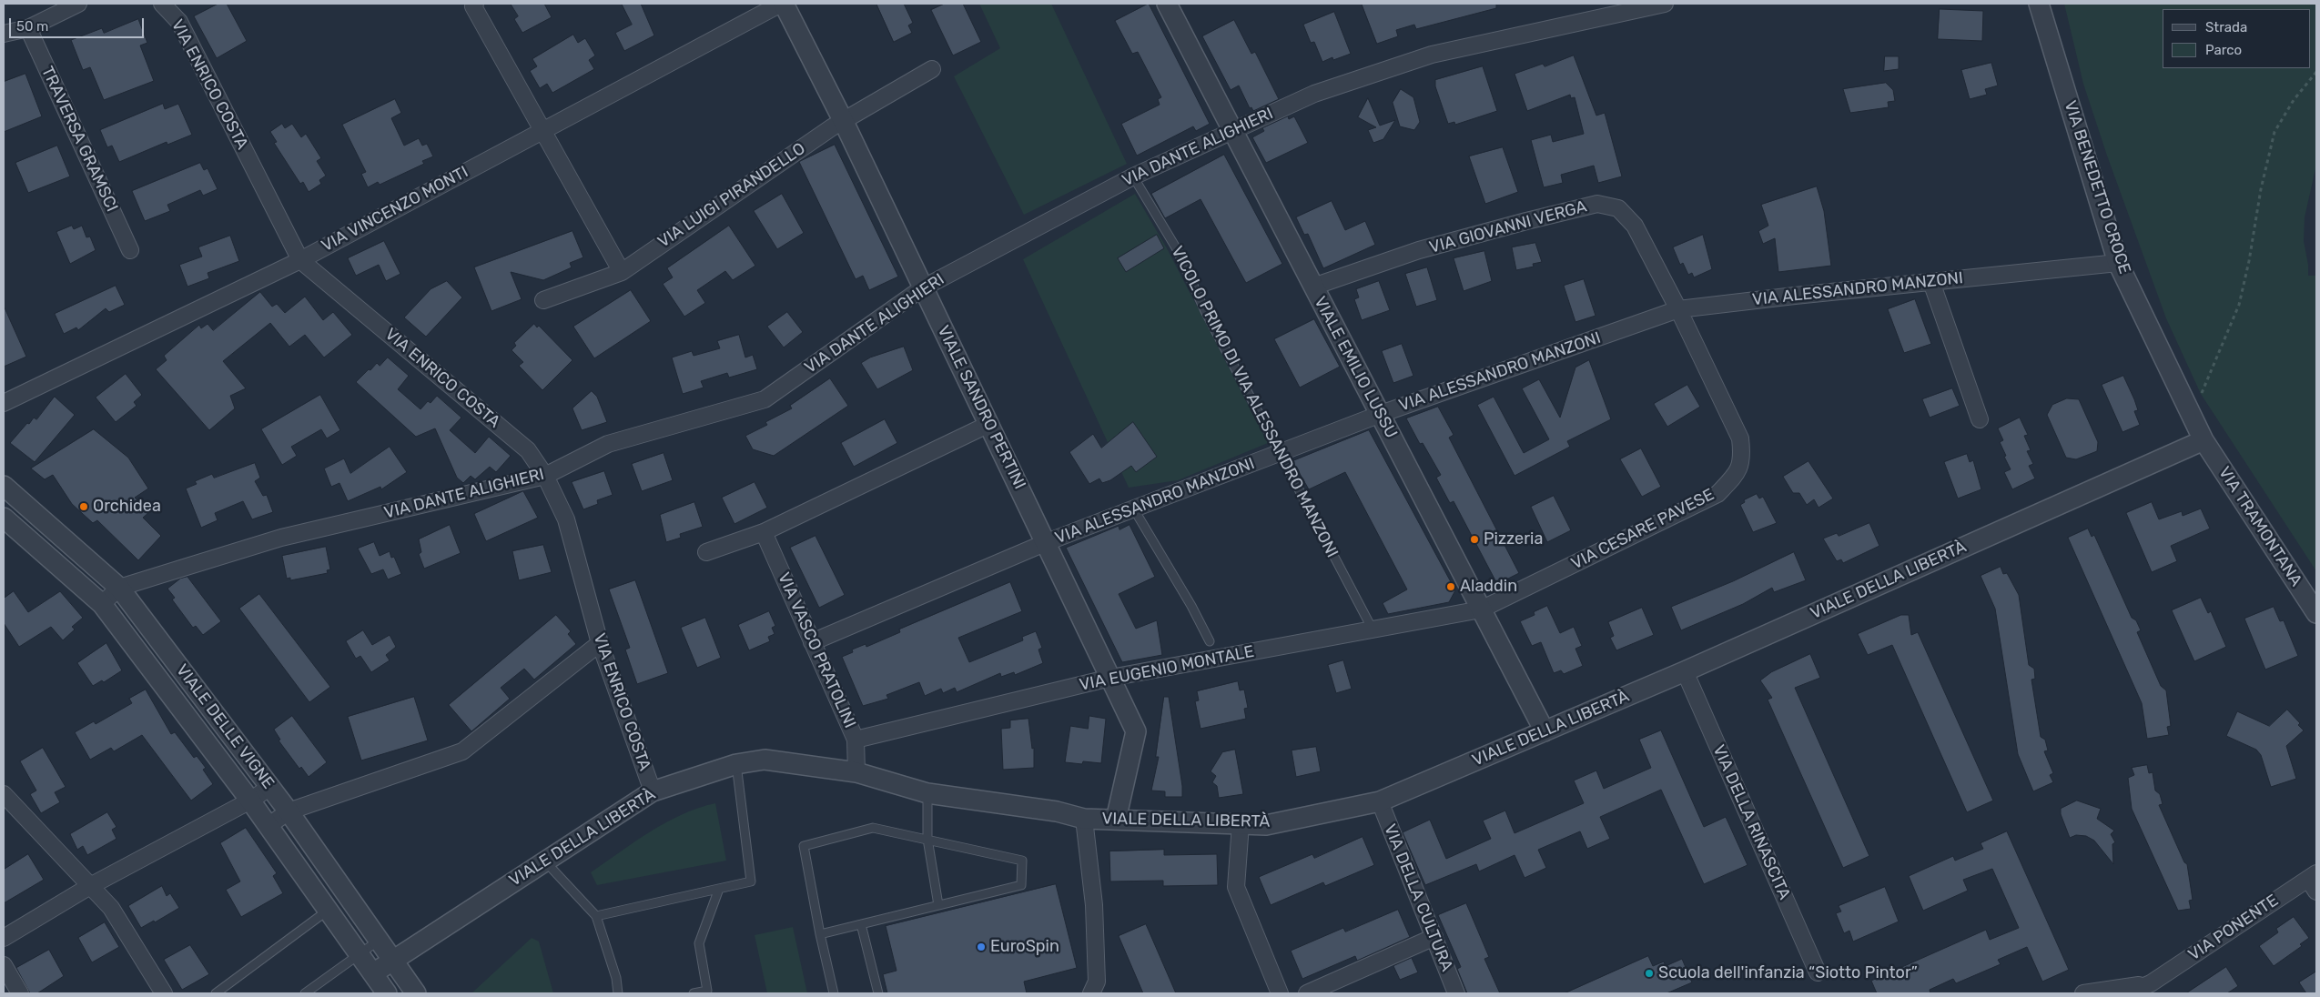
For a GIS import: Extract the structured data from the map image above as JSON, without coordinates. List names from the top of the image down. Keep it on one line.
{"streets":{"street":["VIA ENRICO COSTA","TRAVERSA GRAMSCI","VIA DANTE ALIGHIERI","VIA BENEDETTO CROCE","VIA LUIGI PIRANDELLO","VIA VINCENZO MONTI","VIA GIOVANNI VERGA","VIA ALESSANDRO MANZONI","VIALE EMILIO LUSSU","VIALE SANDRO PERTINI","VIA TRAMONTANA","VIA CESARE PAVESE","VIALE DELLA LIBERTÀ","VIA VASCO PRATOLINI","VIA EUGENIO MONTALE","VIALE DELLE VIGNE","VIA DELLA RINASCITA","VIA DELLA CULTURA","VIA PONENTE"],"lane":["VICOLO PRIMO DI VIA ALESSANDRO MANZONI"]},"crossings":[["VIA ENRICO COSTA","VIA DANTE ALIGHIERI"],["VIA ENRICO COSTA","VIA VINCENZO MONTI"],["VIA ENRICO COSTA","VIALE DELLA LIBERTÀ"],["VIA DANTE ALIGHIERI","VIALE EMILIO LUSSU"],["VIA DANTE ALIGHIERI","VICOLO PRIMO DI VIA ALESSANDRO MANZONI"],["VIA DANTE ALIGHIERI","VIALE SANDRO PERTINI"],["VIA DANTE ALIGHIERI","VIALE DELLE VIGNE"],["VIA BENEDETTO CROCE","VIA ALESSANDRO MANZONI"],["VIA BENEDETTO CROCE","VIA TRAMONTANA"],["VIA BENEDETTO CROCE","VIALE DELLA LIBERTÀ"],["VIA LUIGI PIRANDELLO","VIALE SANDRO PERTINI"],["VIA VINCENZO MONTI","VIALE SANDRO PERTINI"],["VIA GIOVANNI VERGA","VIA ALESSANDRO MANZONI"],["VIA GIOVANNI VERGA","VIALE EMILIO LUSSU"],["VIA GIOVANNI VERGA","VIA CESARE PAVESE"],["VIA ALESSANDRO MANZONI","VIALE EMILIO LUSSU"],["VIA ALESSANDRO MANZONI","VICOLO PRIMO DI VIA ALESSANDRO MANZONI"],["VIA ALESSANDRO MANZONI","VIALE SANDRO PERTINI"],["VIA ALESSANDRO MANZONI","VIA CESARE PAVESE"],["VIA ALESSANDRO MANZONI","VIA VASCO PRATOLINI"],["VIALE EMILIO LUSSU","VIA CESARE PAVESE"],["VIALE EMILIO LUSSU","VIALE DELLA LIBERTÀ"],["VIALE EMILIO LUSSU","VIA EUGENIO MONTALE"],["VICOLO PRIMO DI VIA ALESSANDRO MANZONI","VIA EUGENIO MONTALE"],["VIALE SANDRO PERTINI","VIALE DELLA LIBERTÀ"],["VIALE SANDRO PERTINI","VIA EUGENIO MONTALE"],["VIA TRAMONTANA","VIALE DELLA LIBERTÀ"],["VIA CESARE PAVESE","VIA EUGENIO MONTALE"],["VIALE DELLA LIBERTÀ","VIA VASCO PRATOLINI"],["VIALE DELLA LIBERTÀ","VIALE DELLE VIGNE"],["VIALE DELLA LIBERTÀ","VIA DELLA RINASCITA"],["VIALE DELLA LIBERTÀ","VIA DELLA CULTURA"],["VIA VASCO PRATOLINI","VIA EUGENIO MONTALE"]],"places":["Orchidea","Pizzeria","Aladdin","EuroSpin","Scuola dell'infanzia “Siotto Pintor”"],"legend":["Strada","Parco"],"scale_bar":"50 m"}
